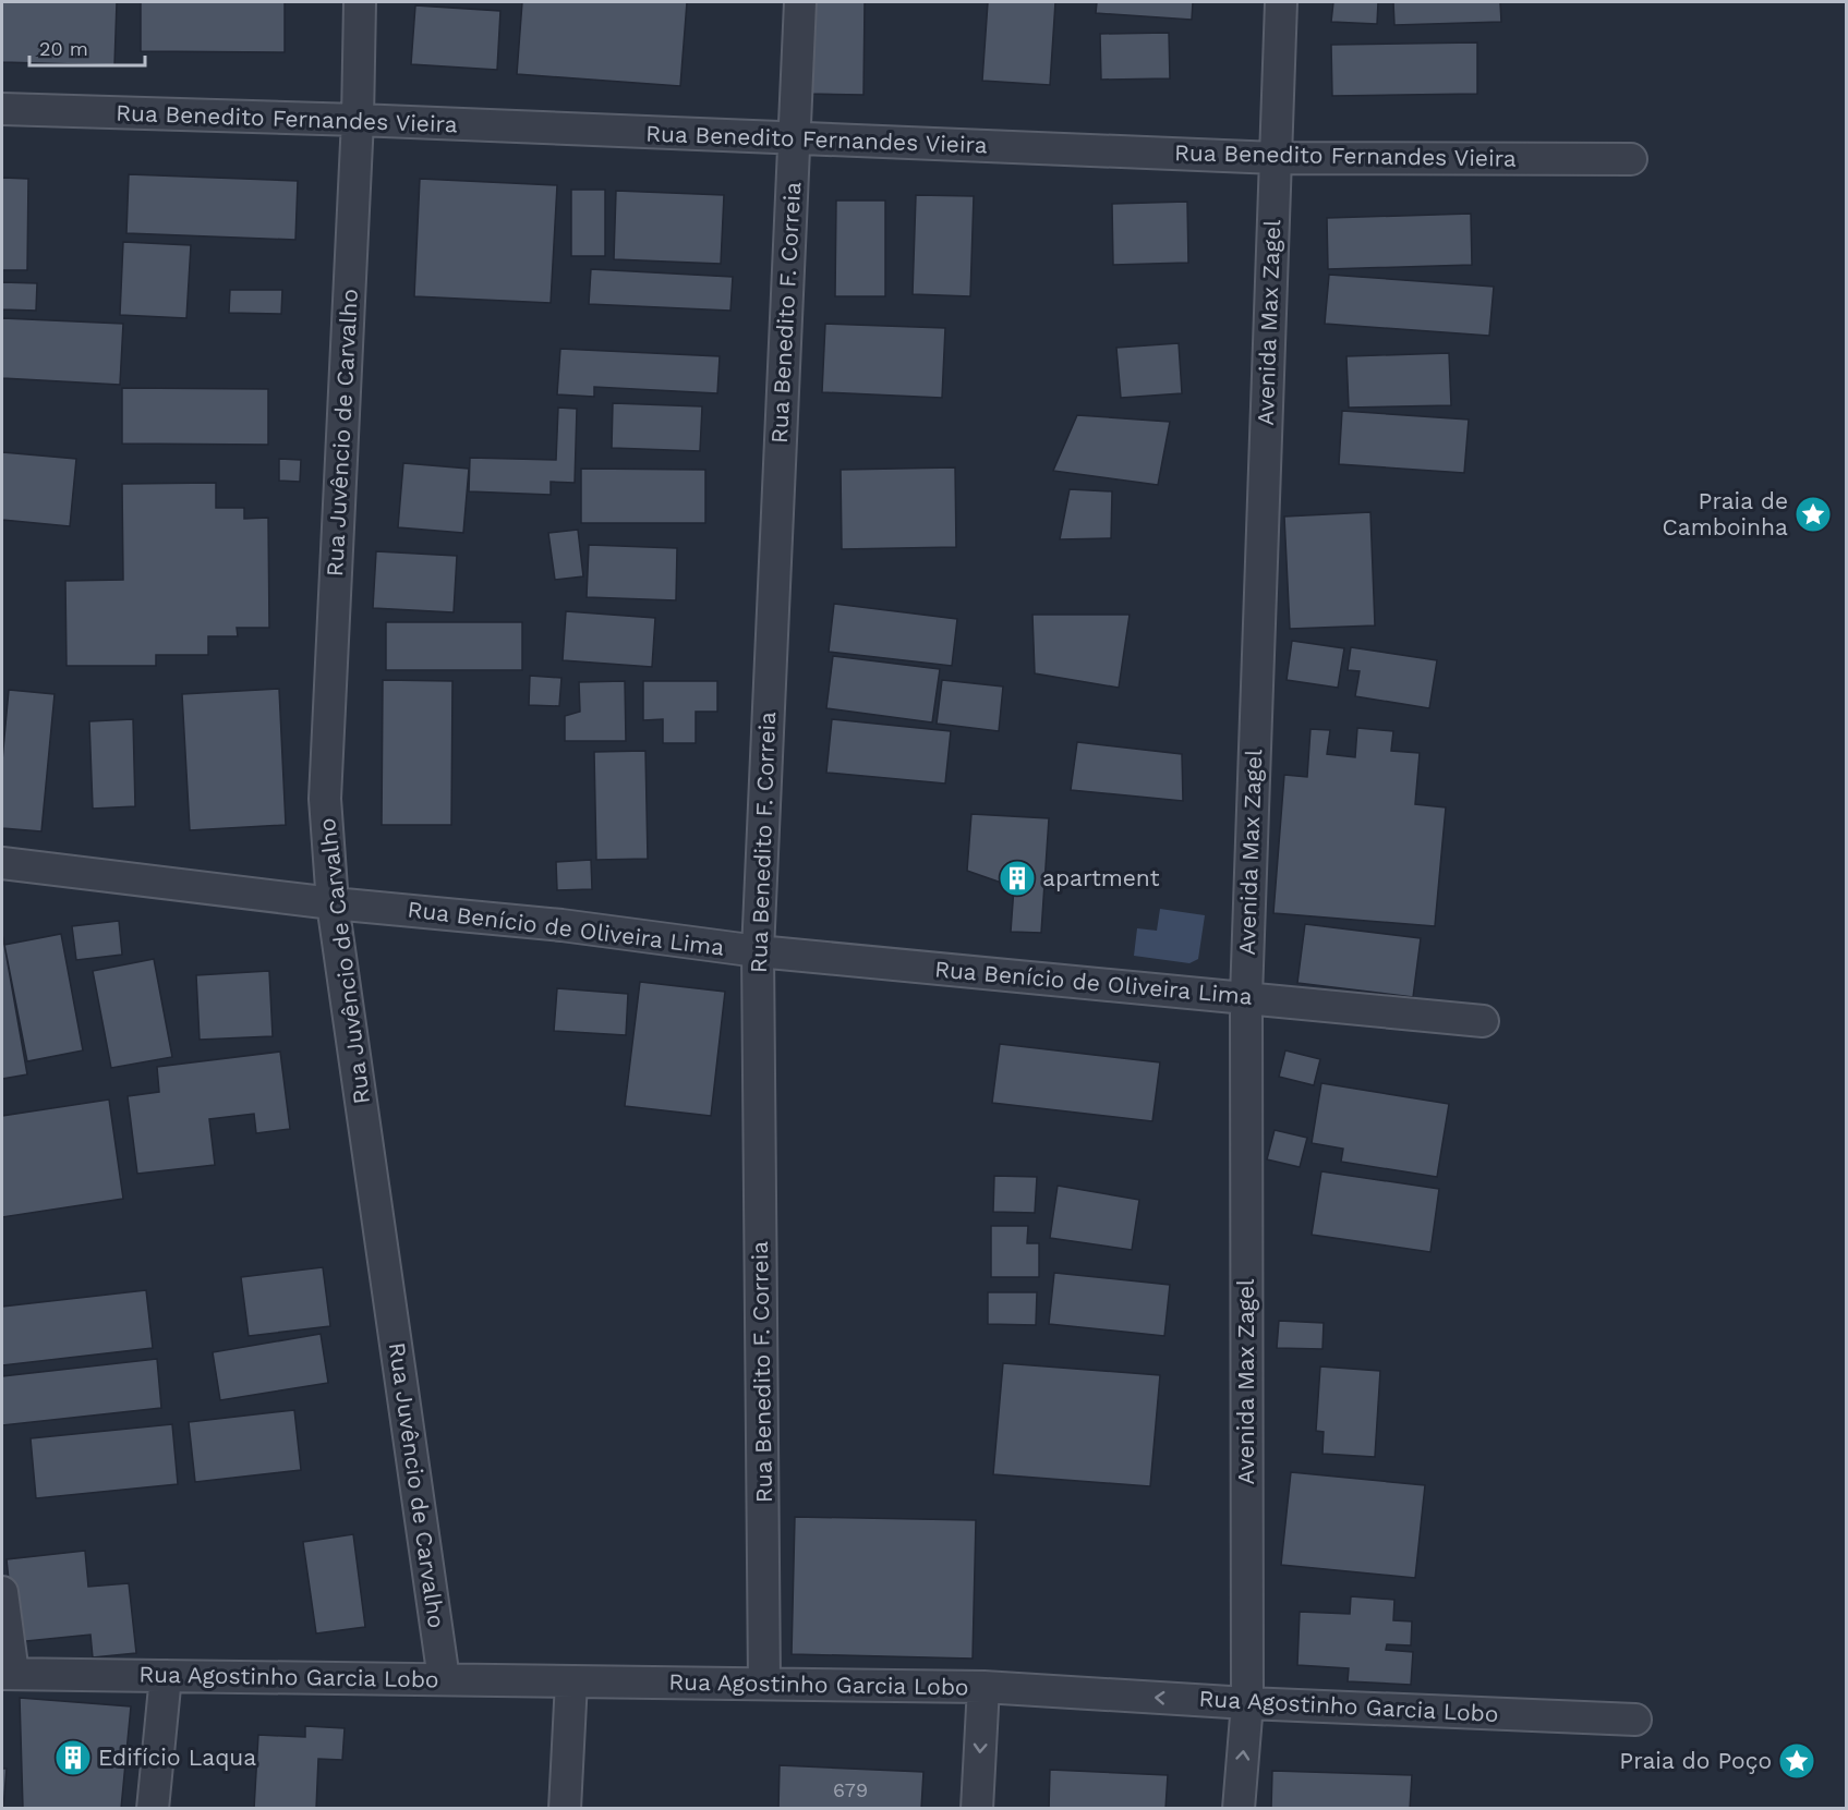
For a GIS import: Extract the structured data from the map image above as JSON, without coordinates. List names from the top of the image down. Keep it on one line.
{"streets":{"street":["Rua Benedito Fernandes Vieira","Rua Benedito F. Correia","Avenida Max Zagel","Rua Juvêncio de Carvalho","Rua Benício de Oliveira Lima","Rua Agostinho Garcia Lobo"]},"crossings":[["Rua Benedito Fernandes Vieira","Rua Benedito F. Correia"],["Rua Benedito Fernandes Vieira","Avenida Max Zagel"],["Rua Benedito Fernandes Vieira","Rua Juvêncio de Carvalho"],["Rua Benedito F. Correia","Rua Benício de Oliveira Lima"],["Rua Benedito F. Correia","Rua Agostinho Garcia Lobo"],["Avenida Max Zagel","Rua Benício de Oliveira Lima"],["Avenida Max Zagel","Rua Agostinho Garcia Lobo"],["Rua Juvêncio de Carvalho","Rua Benício de Oliveira Lima"],["Rua Juvêncio de Carvalho","Rua Agostinho Garcia Lobo"]],"places":{"place":["Praia de Camboinha","Praia do Poço"],"building":["apartment","Edifício Laqua"]},"house_numbers":["679"],"scale_bar":"20 m"}
